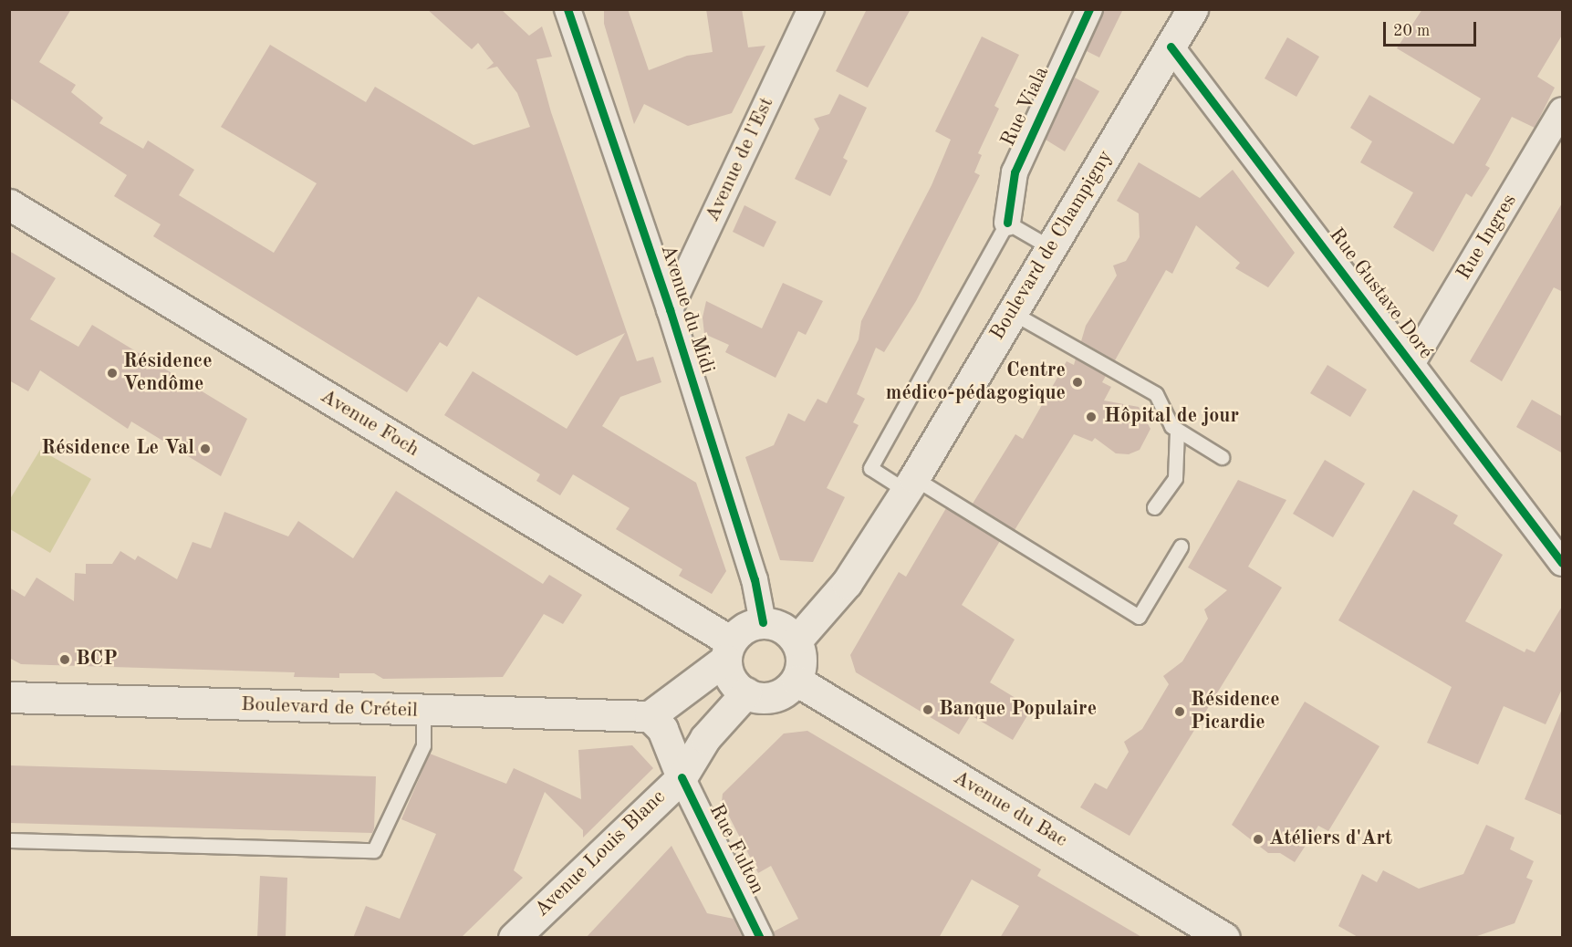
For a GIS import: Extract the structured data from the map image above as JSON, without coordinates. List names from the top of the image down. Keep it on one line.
{"streets":{"main road":["Boulevard de Champigny","Avenue Foch","Boulevard de Créteil","Avenue du Bac","Avenue Louis Blanc"],"street":["Rue Viala","Avenue de l'Est","Rue Ingres","Rue Gustave Doré","Avenue du Midi","Rue Fulton"]},"crossings":[["Rue Viala","Boulevard de Champigny"],["Avenue de l'Est","Avenue du Midi"],["Rue Ingres","Rue Gustave Doré"],["Boulevard de Champigny","Rue Gustave Doré"],["Boulevard de Champigny","Avenue du Midi"],["Boulevard de Champigny","Avenue Foch"],["Boulevard de Champigny","Avenue du Bac"],["Boulevard de Champigny","Avenue Louis Blanc"],["Avenue du Midi","Avenue Foch"],["Avenue du Midi","Avenue du Bac"],["Avenue du Midi","Avenue Louis Blanc"],["Avenue Foch","Avenue du Bac"],["Avenue Foch","Avenue Louis Blanc"],["Boulevard de Créteil","Avenue Louis Blanc"],["Avenue du Bac","Avenue Louis Blanc"],["Rue Fulton","Avenue Louis Blanc"]],"places":["Résidence Vendôme","Centre médico-pédagogique","Hôpital de jour","Résidence Le Val","BCP","Banque Populaire","Résidence Picardie","Atéliers d'Art"],"scale_bar":"20 m"}
